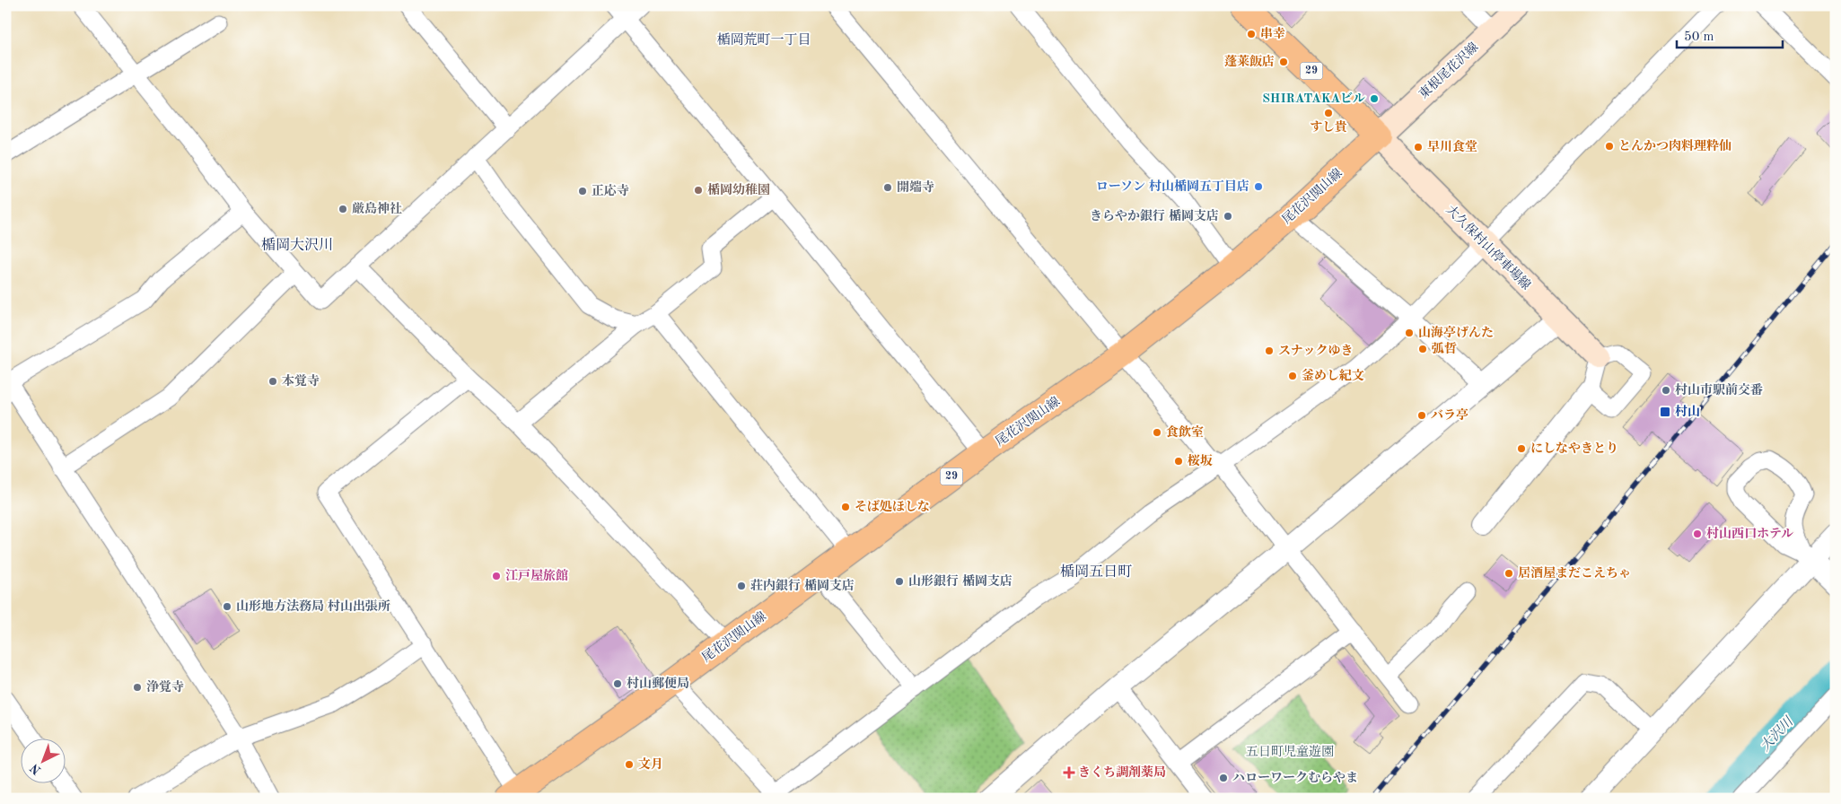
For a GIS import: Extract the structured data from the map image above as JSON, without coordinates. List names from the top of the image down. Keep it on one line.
{"streets":{"main road":["29","東根尾花沢線","尾花沢関山線","大久保村山停車場線"]},"crossings":[["29","東根尾花沢線"],["29","尾花沢関山線"],["29","大久保村山停車場線"],["東根尾花沢線","尾花沢関山線"],["東根尾花沢線","大久保村山停車場線"],["尾花沢関山線","大久保村山停車場線"]],"districts":["楯岡荒町一丁目","楯岡大沢川","楯岡五日町"],"water":["大沢川"],"parks":["五日町児童遊園"],"places":{"other":["串幸","蓬莱飯店","SHIRATAKAビル","すし貴","とんかつ肉料理粋仙","早川食堂","ローソン 村山楯岡五丁目店","開端寺","楯岡幼稚園","正応寺","厳島神社","きらやか銀行 楯岡支店","山海亭げんた","弧哲","スナックゆき","釜めし紀文","本覚寺","村山市駅前交番","バラ亭","食飲室","にしなやきとり","桜坂","そば処ほしな","村山西口ホテル","居酒屋まだこえちゃ","江戸屋旅館","山形銀行 楯岡支店","荘内銀行 楯岡支店","山形地方法務局 村山出張所","村山郵便局","浄覚寺","文月","ハローワークむらやま"],"transit":["村山"],"health":["きくち調剤薬局"]},"scale_bar":"50 m","north":"bottom left"}
